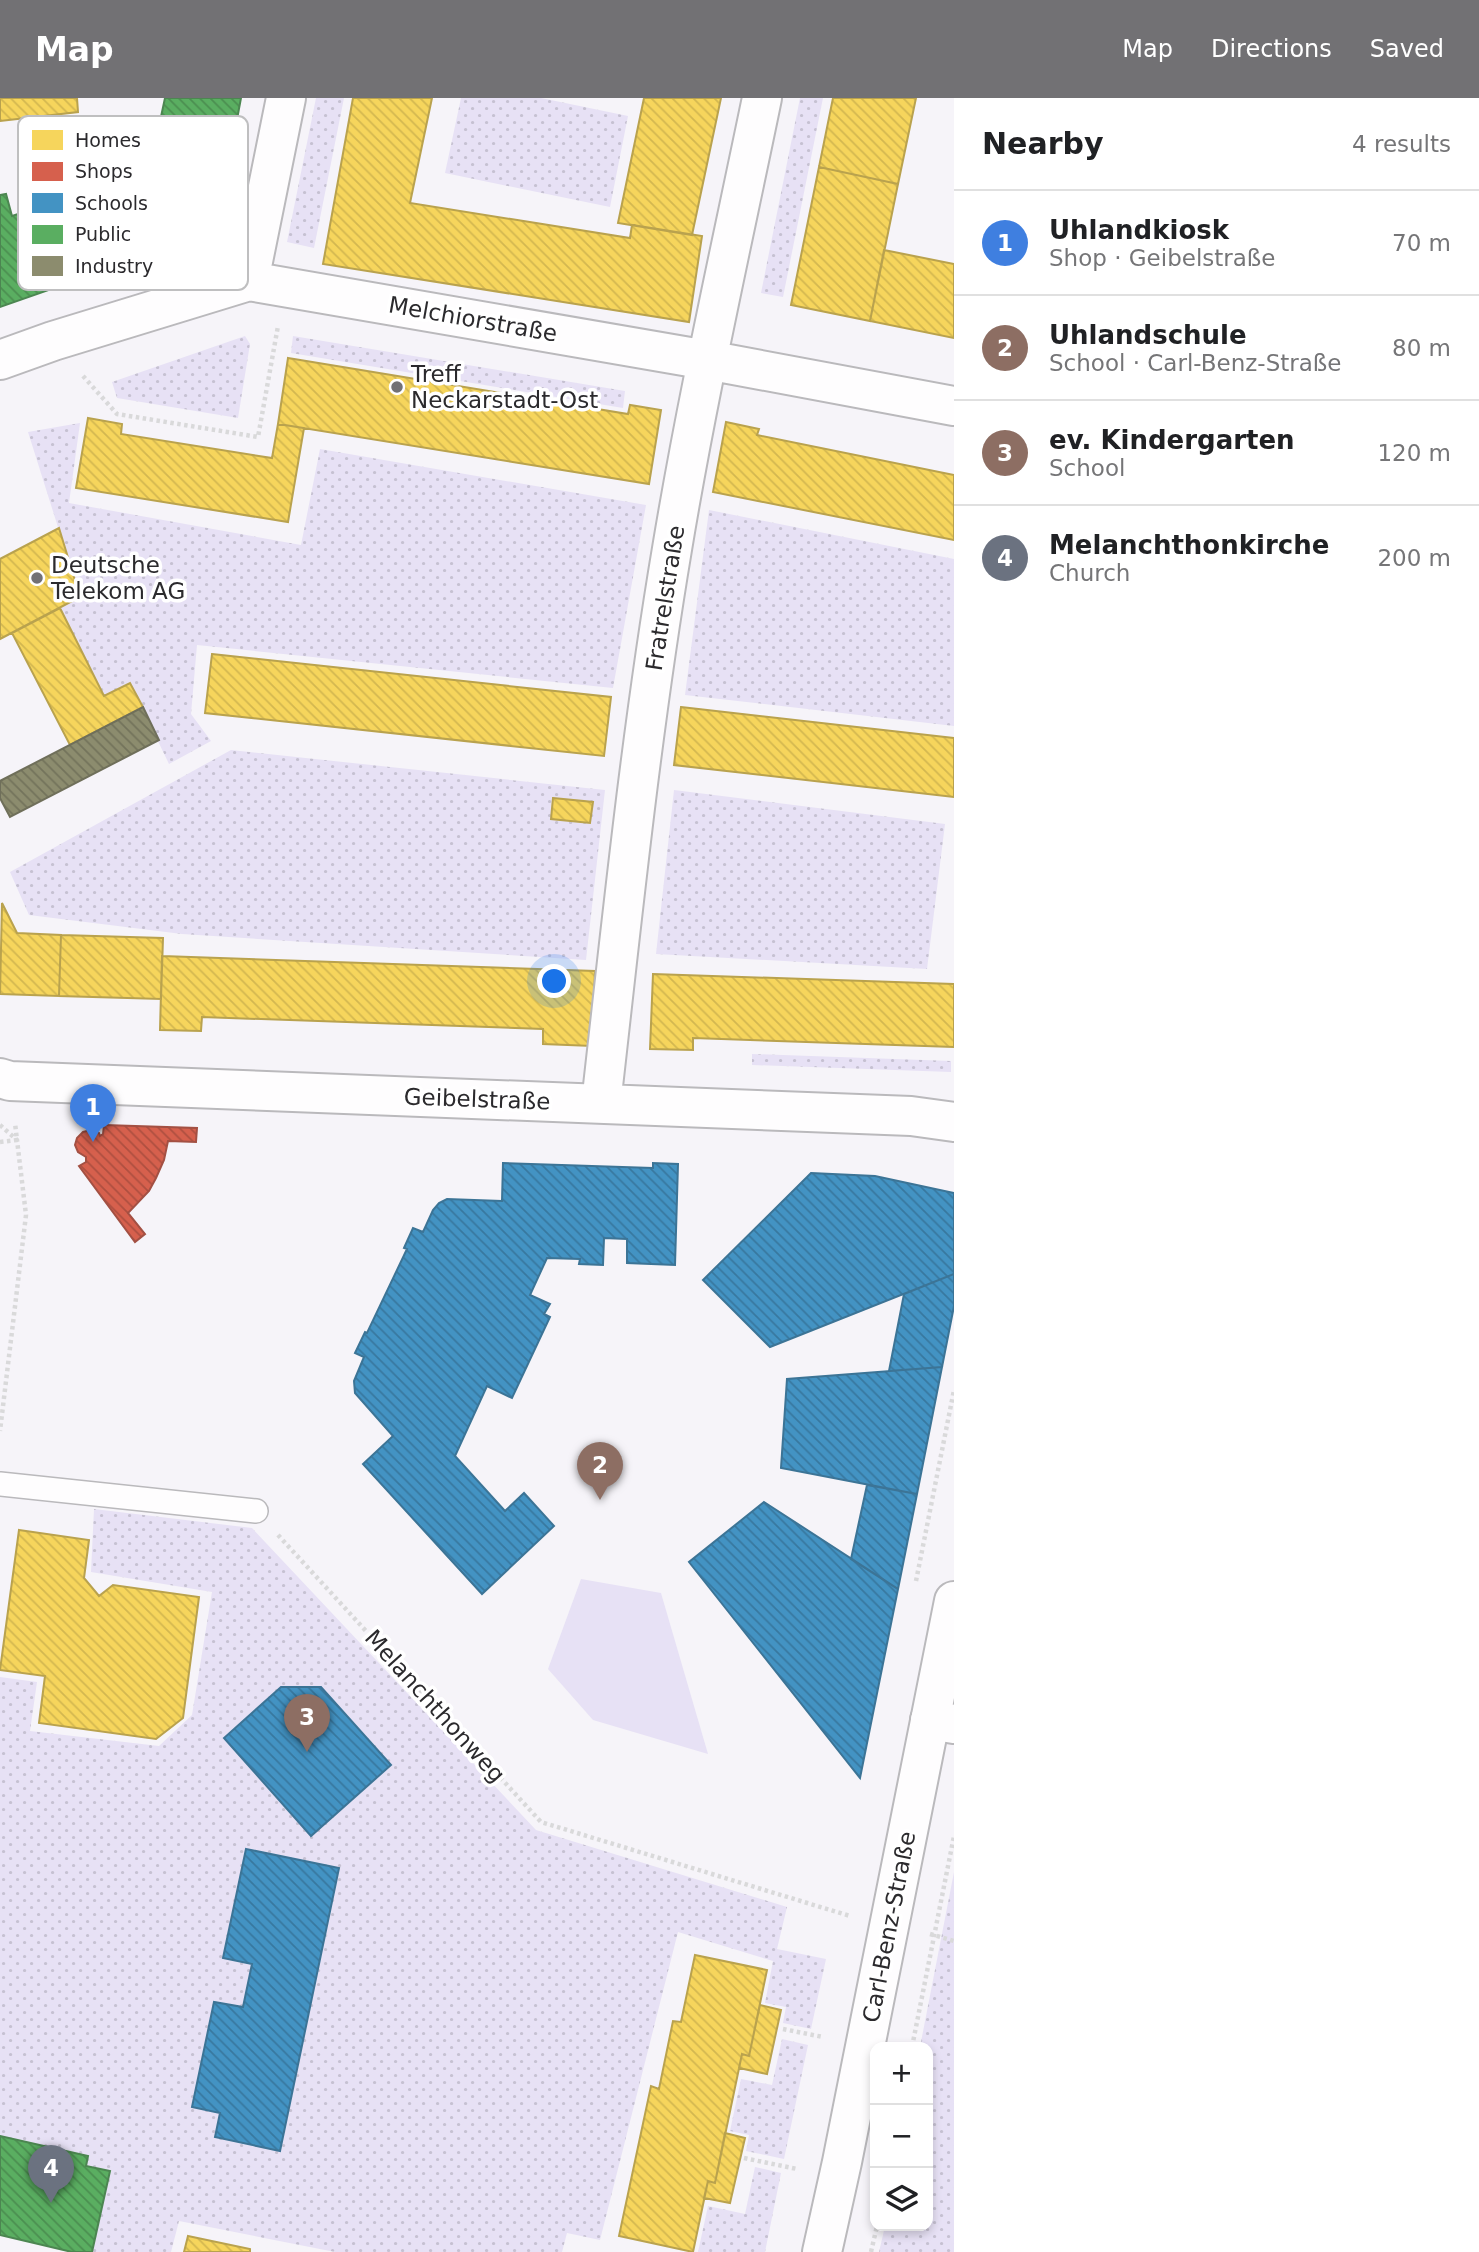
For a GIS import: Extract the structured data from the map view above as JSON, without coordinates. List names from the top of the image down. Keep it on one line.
{"streets":{"street":["Melchiorstraße","Fratrelstraße","Geibelstraße","Carl-Benz-Straße"],"path":["Melanchthonweg"]},"crossings":[["Melchiorstraße","Fratrelstraße"],["Fratrelstraße","Geibelstraße"],["Melanchthonweg","Carl-Benz-Straße"]],"places":["Treff Neckarstadt-Ost","Deutsche Telekom AG"],"legend":["Homes","Shops","Schools","Public","Industry"],"page":{"header":"Map","nav":["Map","Directions","Saved"],"heading":["Nearby","4 results"],"list":[{"mark":"1","name":"Uhlandkiosk","note":"Shop · Geibelstraße","value":"70 m"},{"mark":"2","name":"Uhlandschule","note":"School · Carl-Benz-Straße","value":"80 m"},{"mark":"3","name":"ev. Kindergarten","note":"School","value":"120 m"},{"mark":"4","name":"Melanchthonkirche","note":"Church","value":"200 m"}],"pins":["1","2","3","4"],"map_buttons":["+","−"]}}
